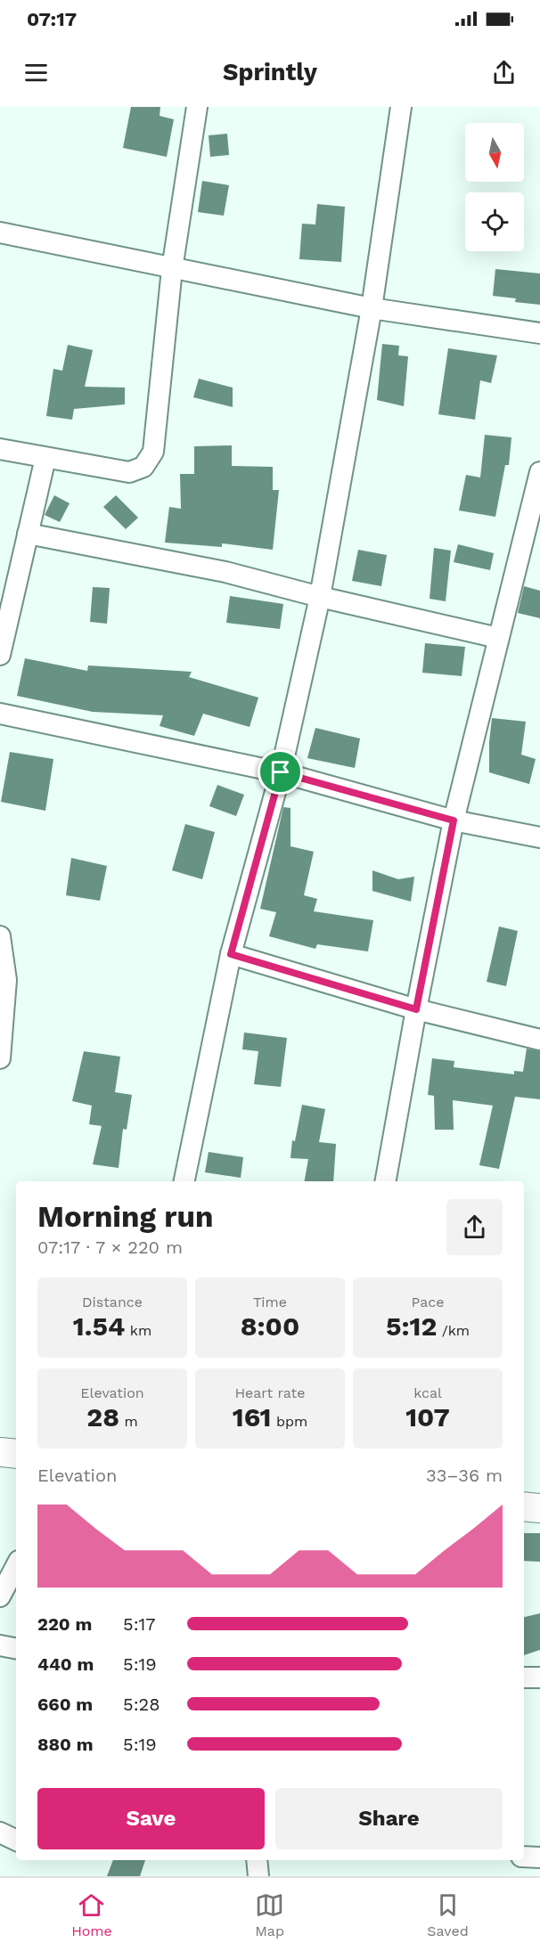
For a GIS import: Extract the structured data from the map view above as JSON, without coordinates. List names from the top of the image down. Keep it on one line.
{"north":"bottom","page":{"status":"07:17","header":"Sprintly","heading":["Morning run","07:17 · 7 × 220 m"],"stats":[["Distance","1.54 km"],["Time","8:00"],["Pace","5:12 /km"],["Elevation","28 m"],["Heart rate","161 bpm"],["kcal","107"]],"chart":["Elevation","33–36 m"],"list":[{"name":"220 m","note":"5:17"},{"name":"440 m","note":"5:19"},{"name":"660 m","note":"5:28"},{"name":"880 m","note":"5:19"}],"buttons":["Save","Share"],"tabs":["Home","Map","Saved"]}}
